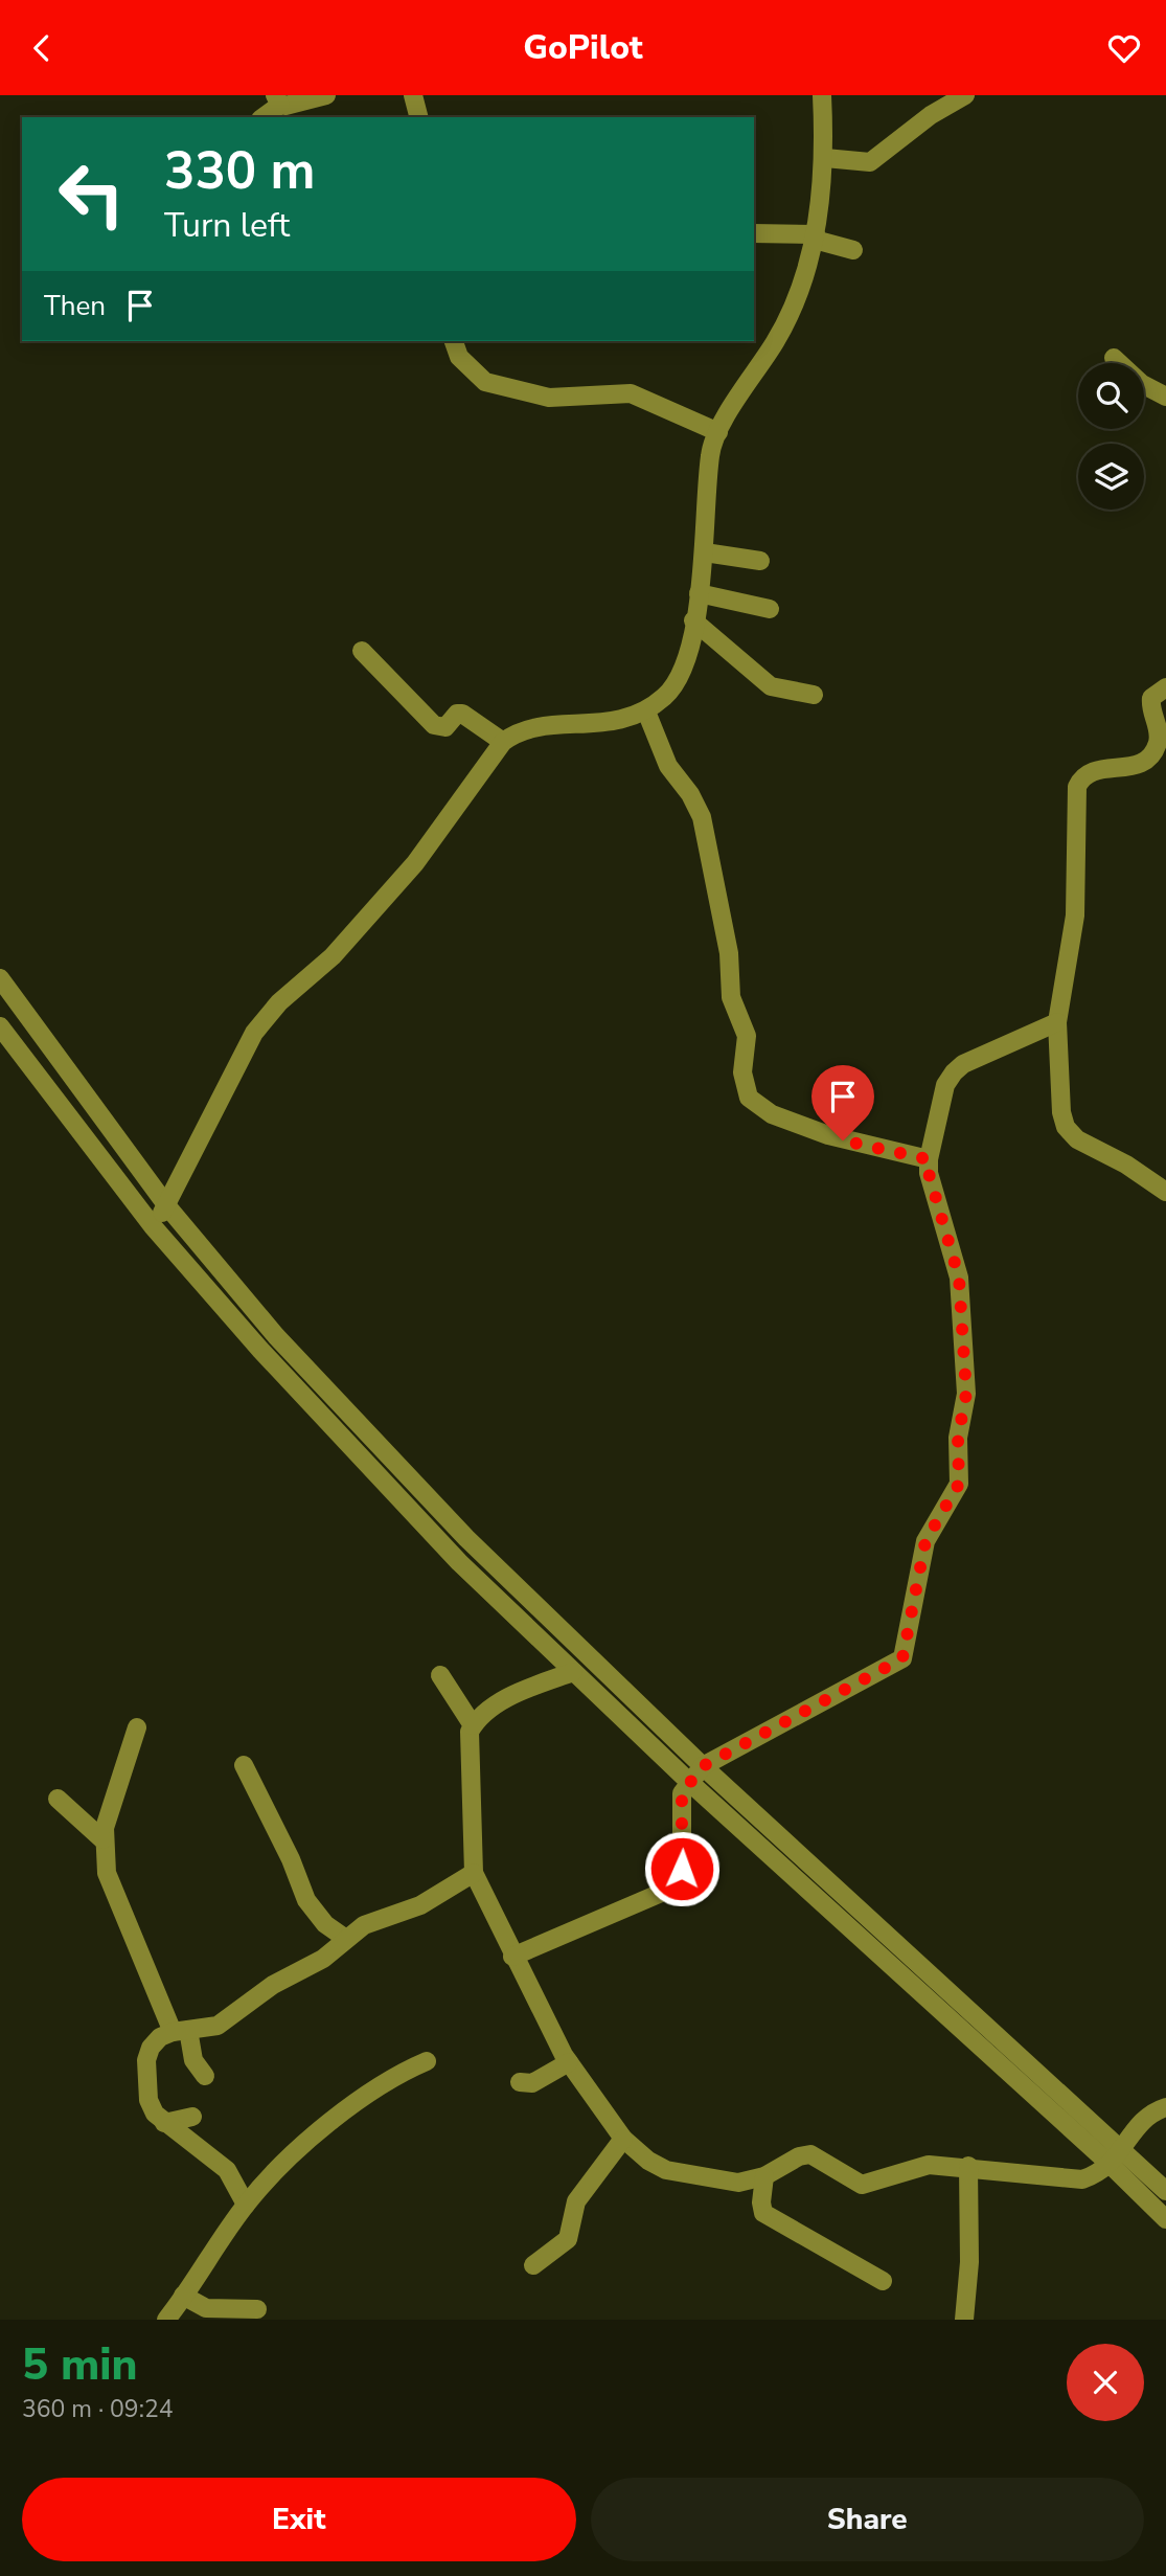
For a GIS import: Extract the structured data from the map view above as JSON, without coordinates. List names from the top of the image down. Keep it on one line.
{"page":{"header":"GoPilot","turn":["330 m","Turn left"],"then":"Then","heading":["5 min","360 m · 09:24"],"buttons":["Exit","Share"]}}
